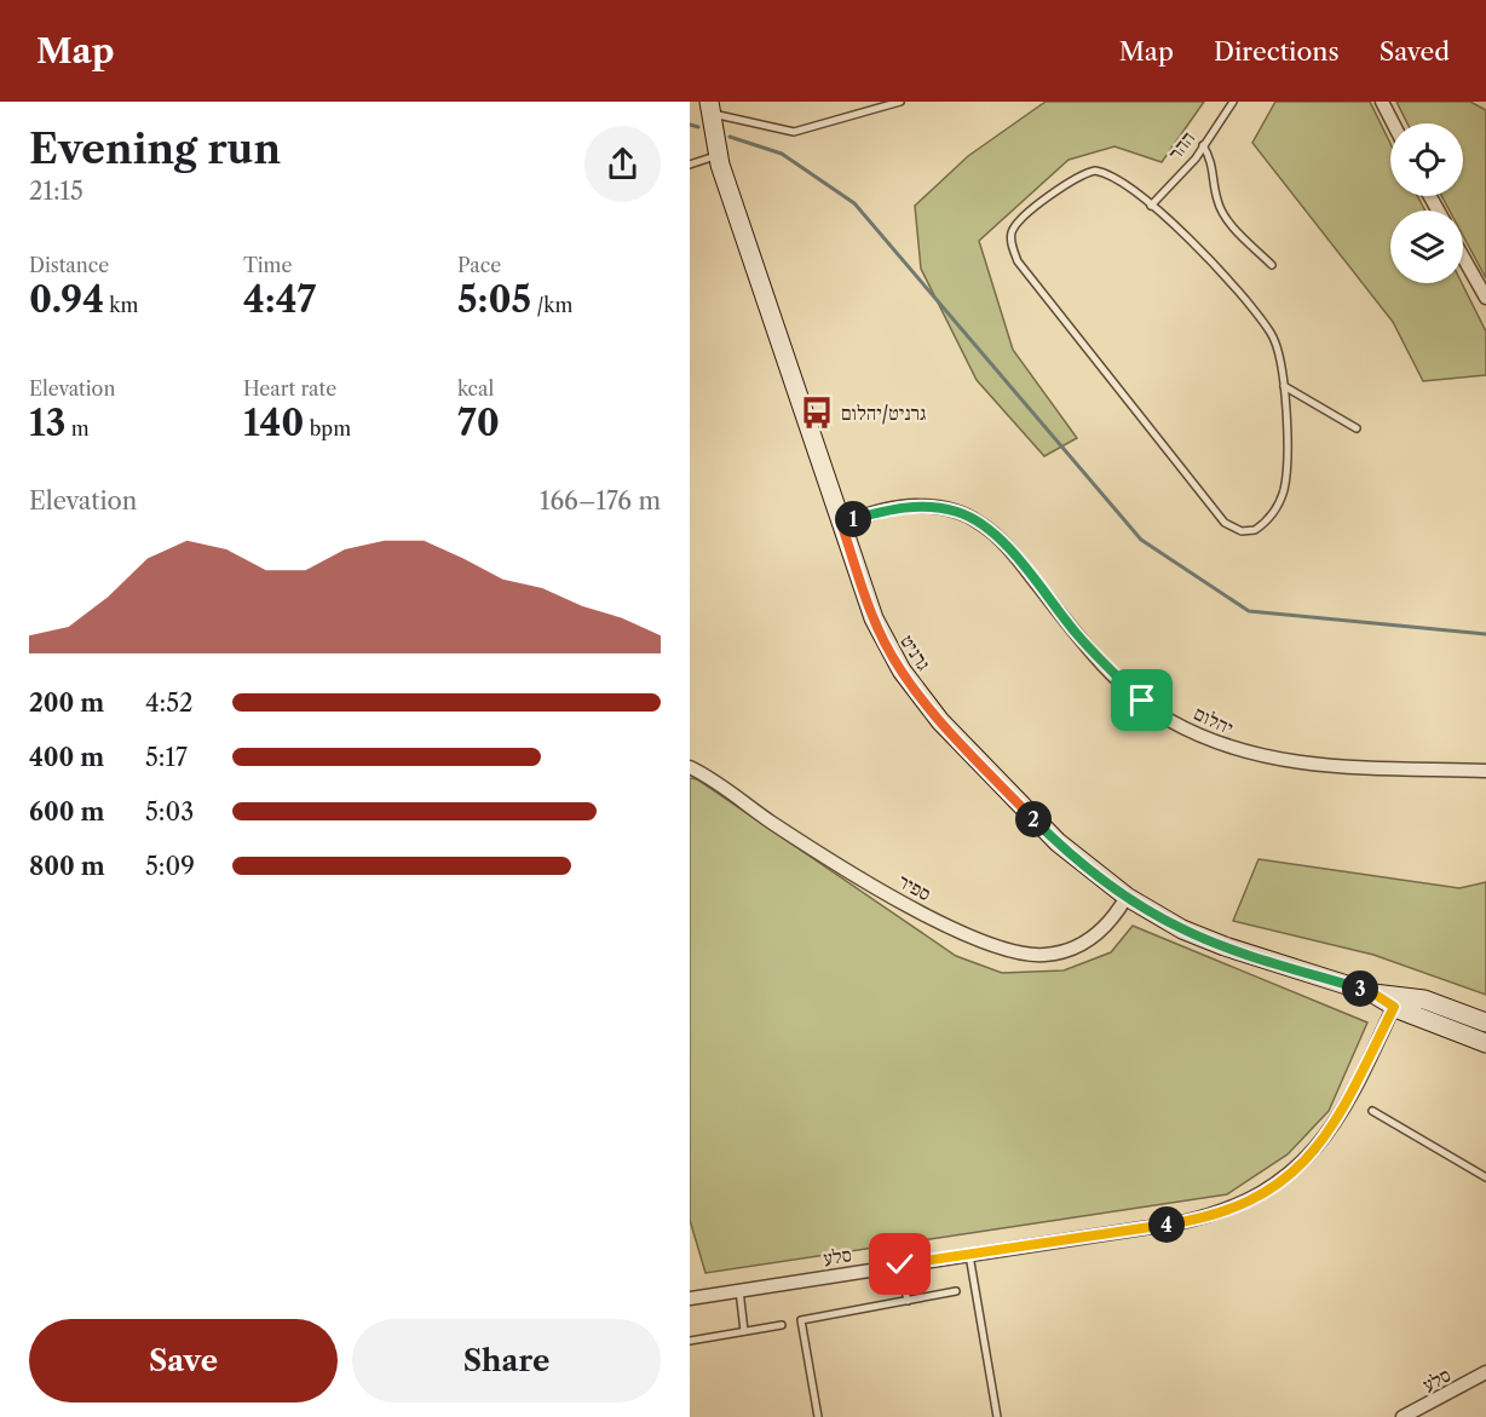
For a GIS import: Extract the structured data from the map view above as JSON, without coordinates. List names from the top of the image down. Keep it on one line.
{"streets":{"street":["גרניט","יהלום","ספיר","סלע"],"lane":["ההר"]},"crossings":[["גרניט","יהלום"],["גרניט","ספיר"],["גרניט","סלע"]],"places":{"bus stop":["גרניט/יהלום"]},"page":{"header":"Map","nav":["Map","Directions","Saved"],"heading":["Evening run","21:15"],"stats":[["Distance","0.94 km"],["Time","4:47"],["Pace","5:05 /km"],["Elevation","13 m"],["Heart rate","140 bpm"],["kcal","70"]],"chart":["Elevation","166–176 m"],"pins":["1","2","3","4"],"list":[{"name":"200 m","note":"4:52"},{"name":"400 m","note":"5:17"},{"name":"600 m","note":"5:03"},{"name":"800 m","note":"5:09"}],"buttons":["Save","Share"]}}
